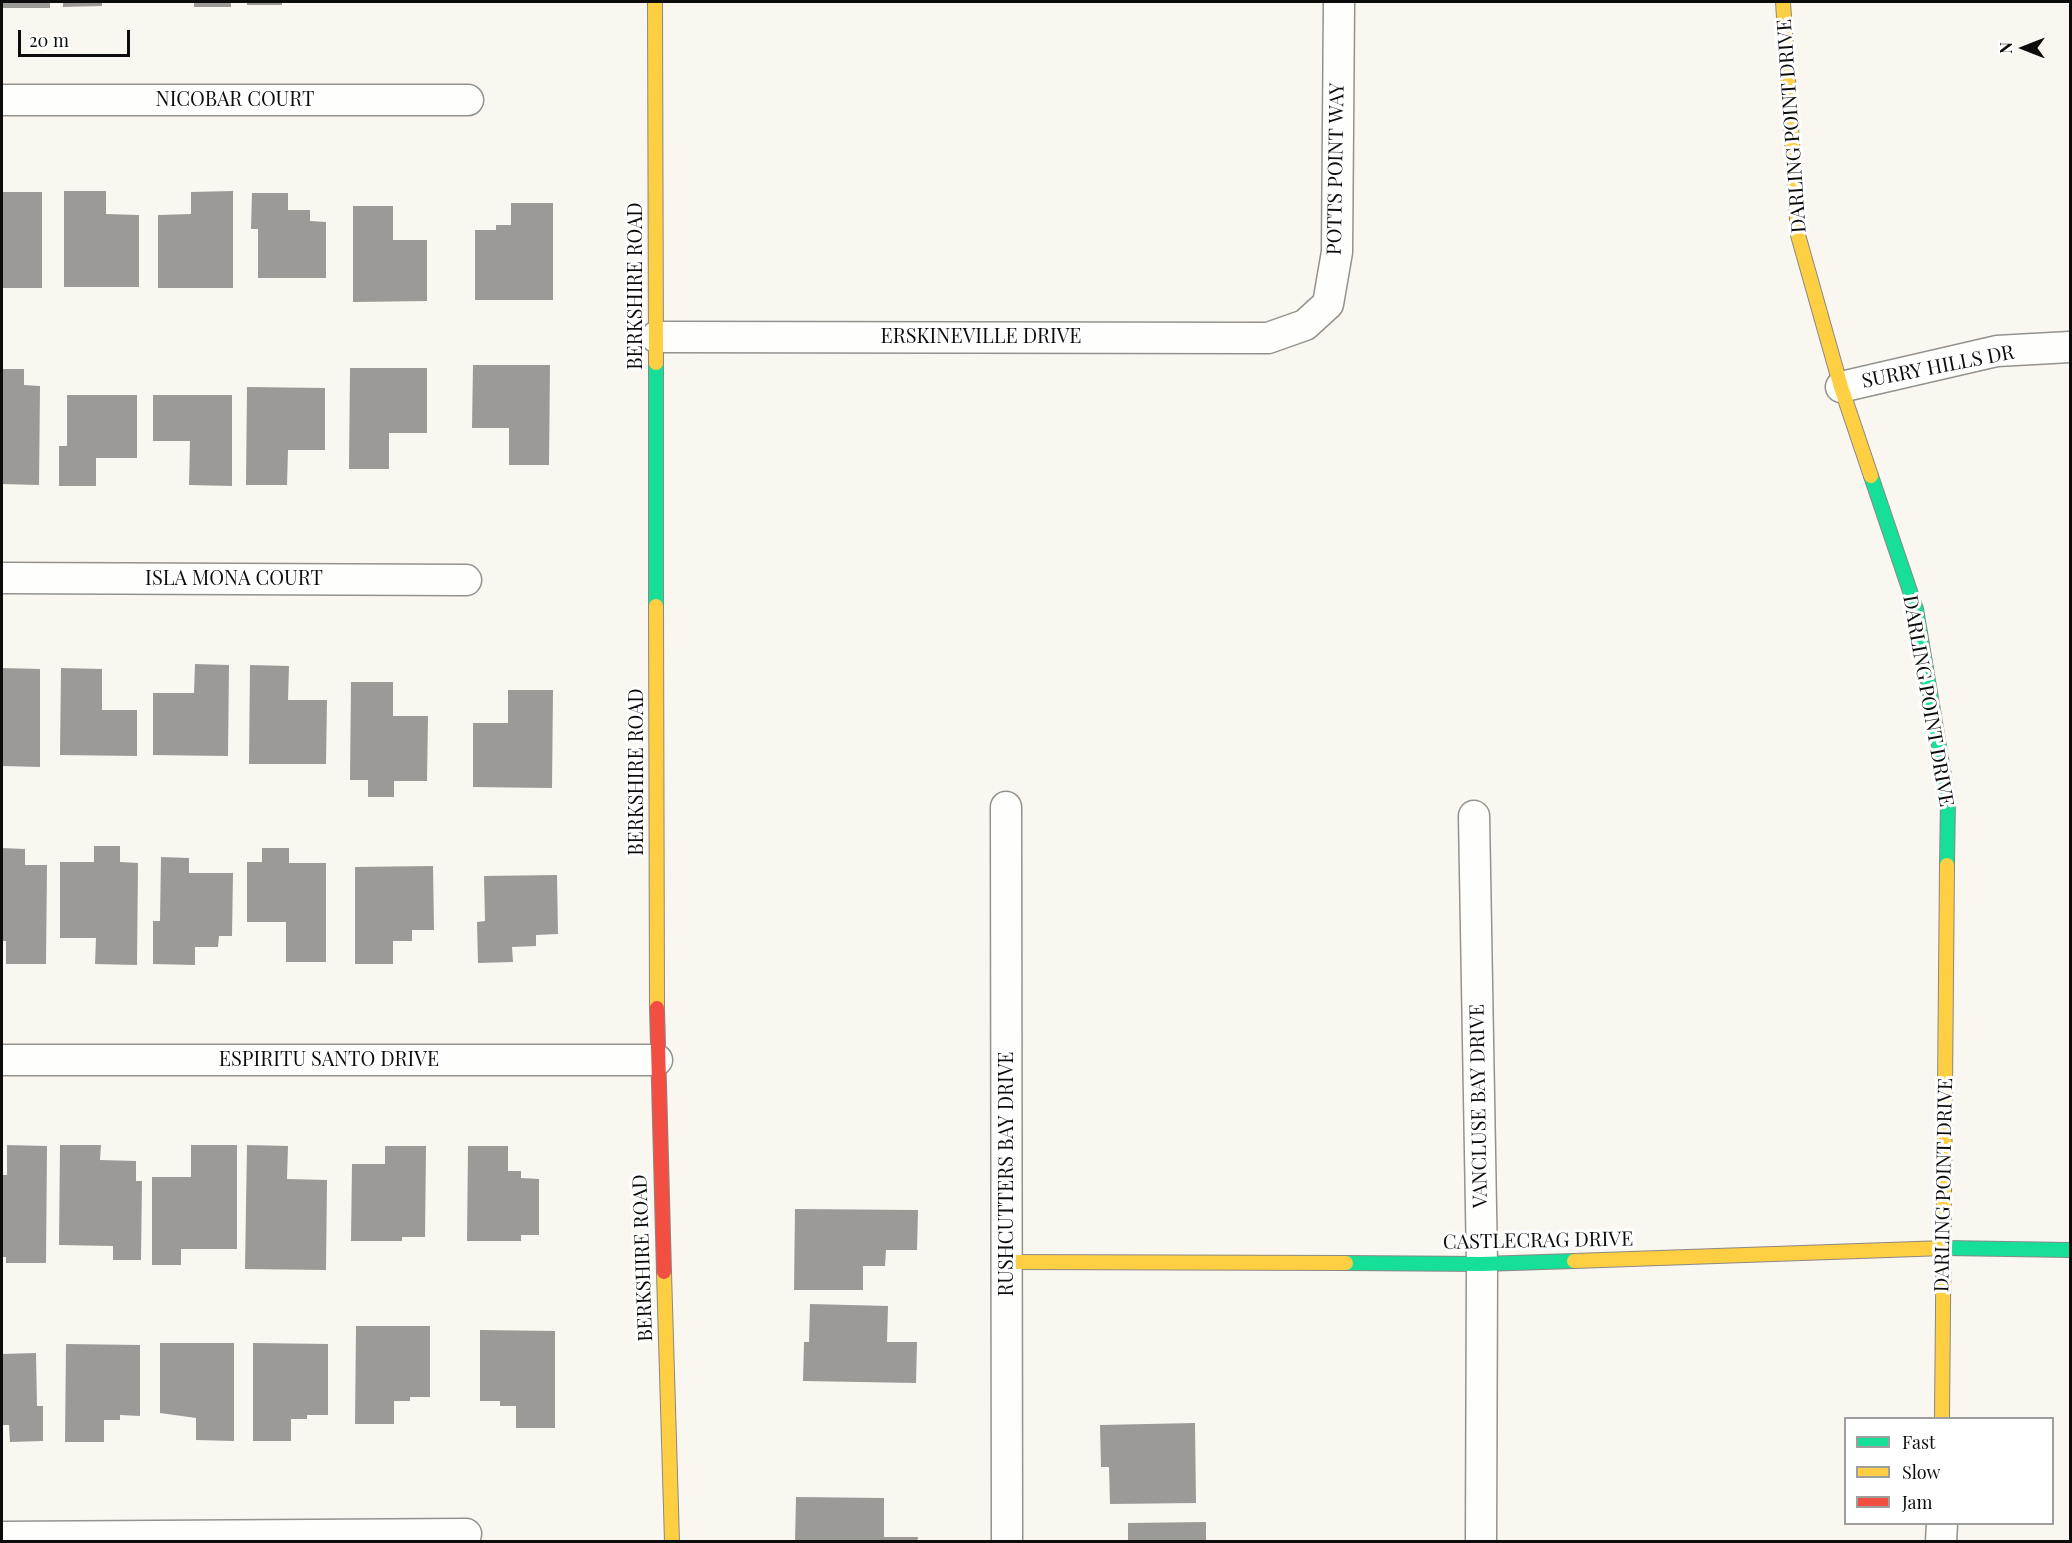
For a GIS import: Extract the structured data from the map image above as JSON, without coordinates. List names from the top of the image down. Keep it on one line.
{"streets":{"street":["NICOBAR COURT","DARLING POINT DRIVE","POTTS POINT WAY","BERKSHIRE ROAD","ERSKINEVILLE DRIVE","SURRY HILLS DR","ISLA MONA COURT","ESPIRITU SANTO DRIVE","VANCLUSE BAY DRIVE","RUSHCUTTERS BAY DRIVE","CASTLECRAG DRIVE"]},"crossings":[["DARLING POINT DRIVE","SURRY HILLS DR"],["DARLING POINT DRIVE","CASTLECRAG DRIVE"],["POTTS POINT WAY","ERSKINEVILLE DRIVE"],["BERKSHIRE ROAD","ERSKINEVILLE DRIVE"],["BERKSHIRE ROAD","ESPIRITU SANTO DRIVE"],["VANCLUSE BAY DRIVE","CASTLECRAG DRIVE"],["RUSHCUTTERS BAY DRIVE","CASTLECRAG DRIVE"]],"legend":["Fast","Slow","Jam"],"scale_bar":"20 m","north":"left"}
